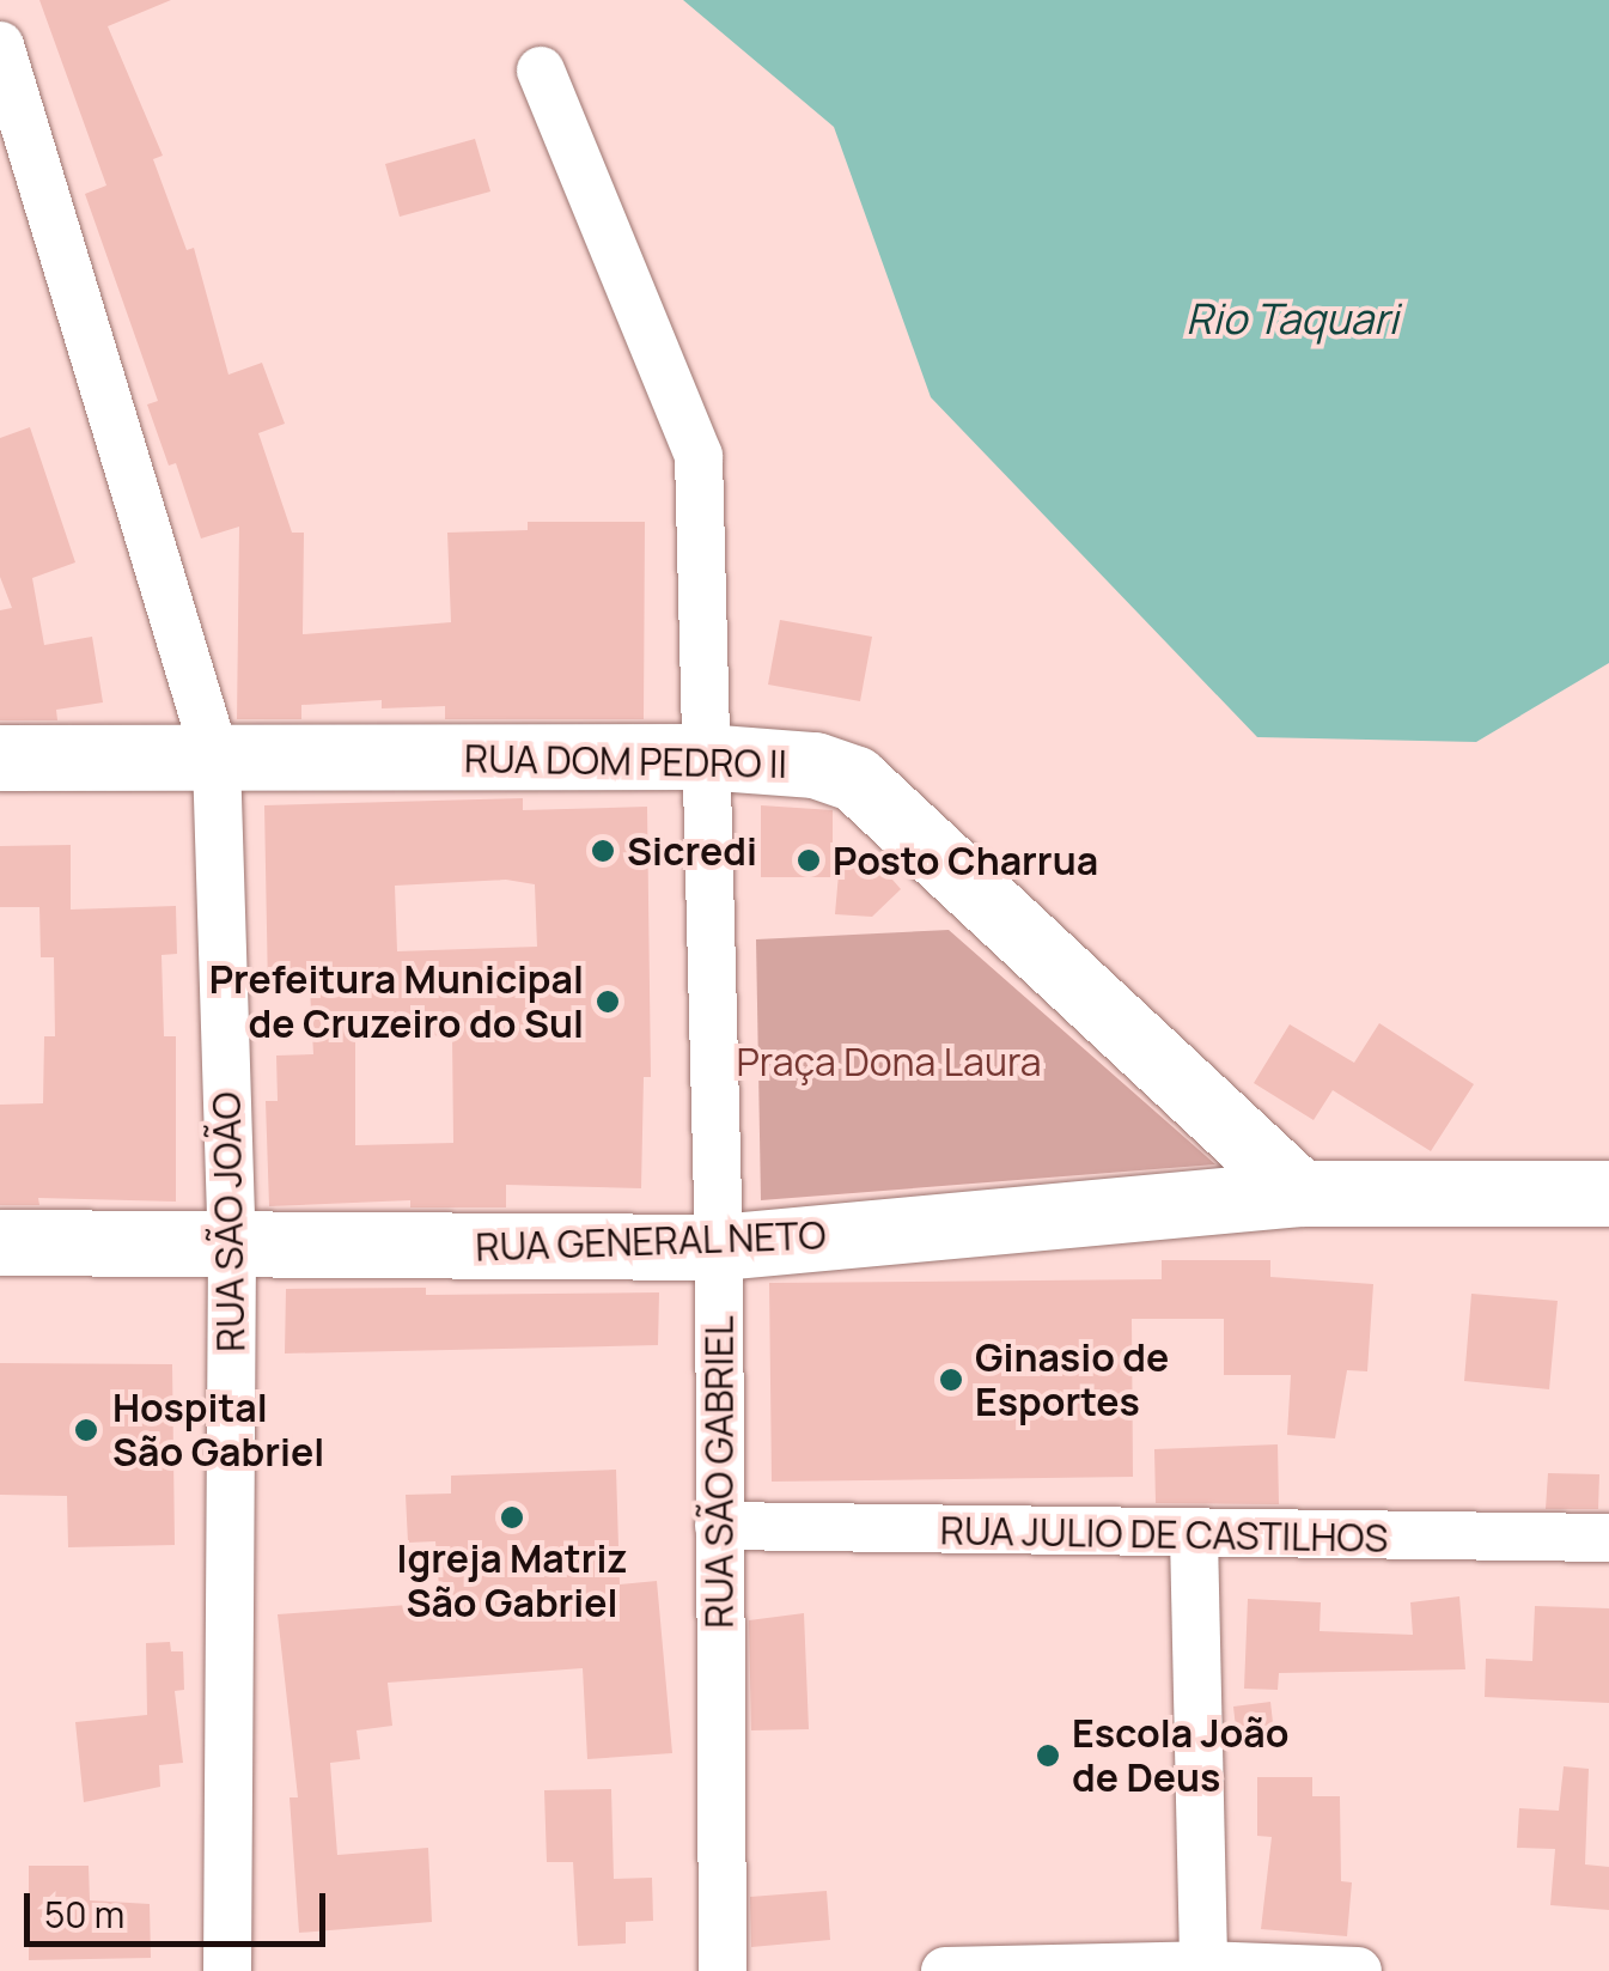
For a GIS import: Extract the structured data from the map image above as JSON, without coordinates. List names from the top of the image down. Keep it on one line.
{"streets":{"main road":["RUA DOM PEDRO II","RUA GENERAL NETO"],"street":["RUA SÃO JOÃO","RUA SÃO GABRIEL","RUA JULIO DE CASTILHOS"]},"crossings":[["RUA DOM PEDRO II","RUA SÃO JOÃO"],["RUA DOM PEDRO II","RUA GENERAL NETO"],["RUA DOM PEDRO II","RUA SÃO GABRIEL"],["RUA SÃO JOÃO","RUA GENERAL NETO"],["RUA GENERAL NETO","RUA SÃO GABRIEL"],["RUA SÃO GABRIEL","RUA JULIO DE CASTILHOS"]],"water":["Rio Taquari"],"parks":["Praça Dona Laura"],"places":["Sicredi","Posto Charrua","Prefeitura Municipal de Cruzeiro do Sul","Ginasio de Esportes","Hospital São Gabriel","Igreja Matriz São Gabriel","Escola João de Deus"],"scale_bar":"50 m"}
